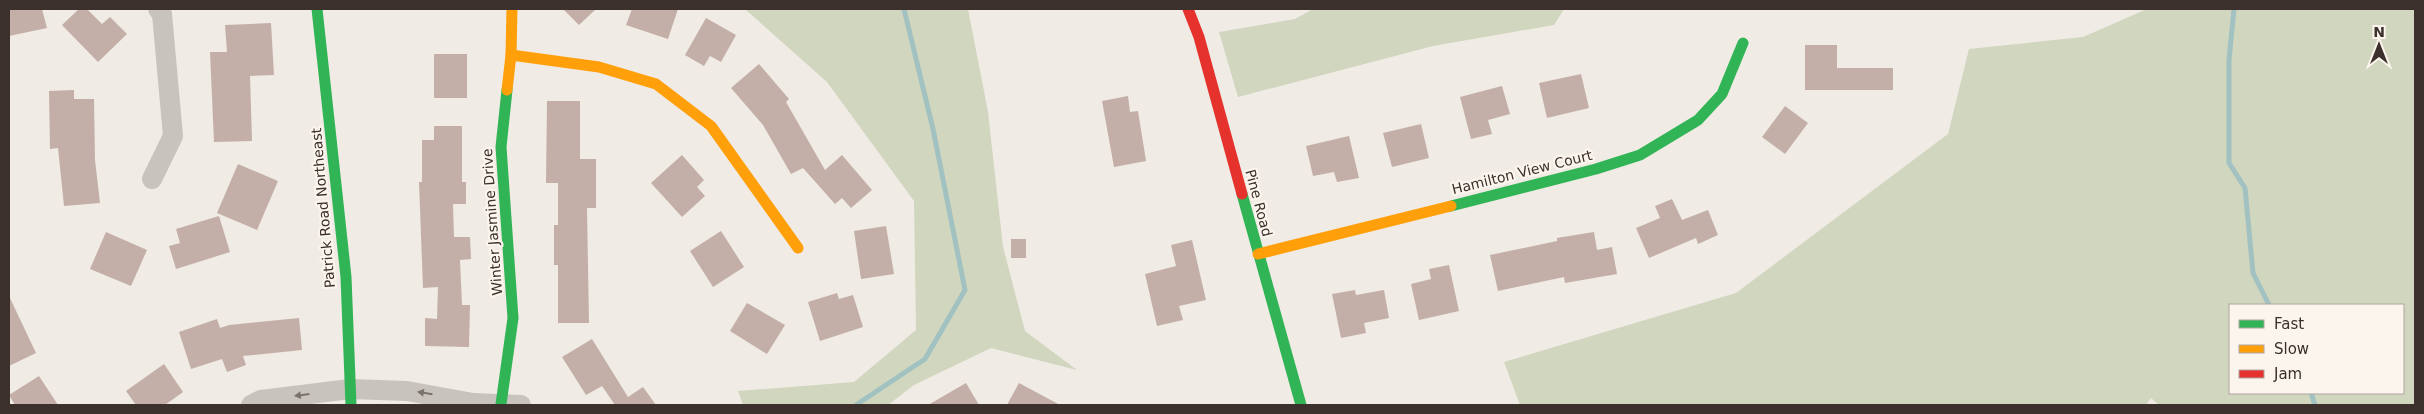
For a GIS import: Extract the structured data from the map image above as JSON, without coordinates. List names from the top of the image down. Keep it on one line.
{"streets":{"street":["Hamilton View Court","Pine Road","Patrick Road Northeast","Winter Jasmine Drive"]},"crossings":[["Hamilton View Court","Pine Road"]],"legend":["Fast","Slow","Jam"],"north":"top"}
